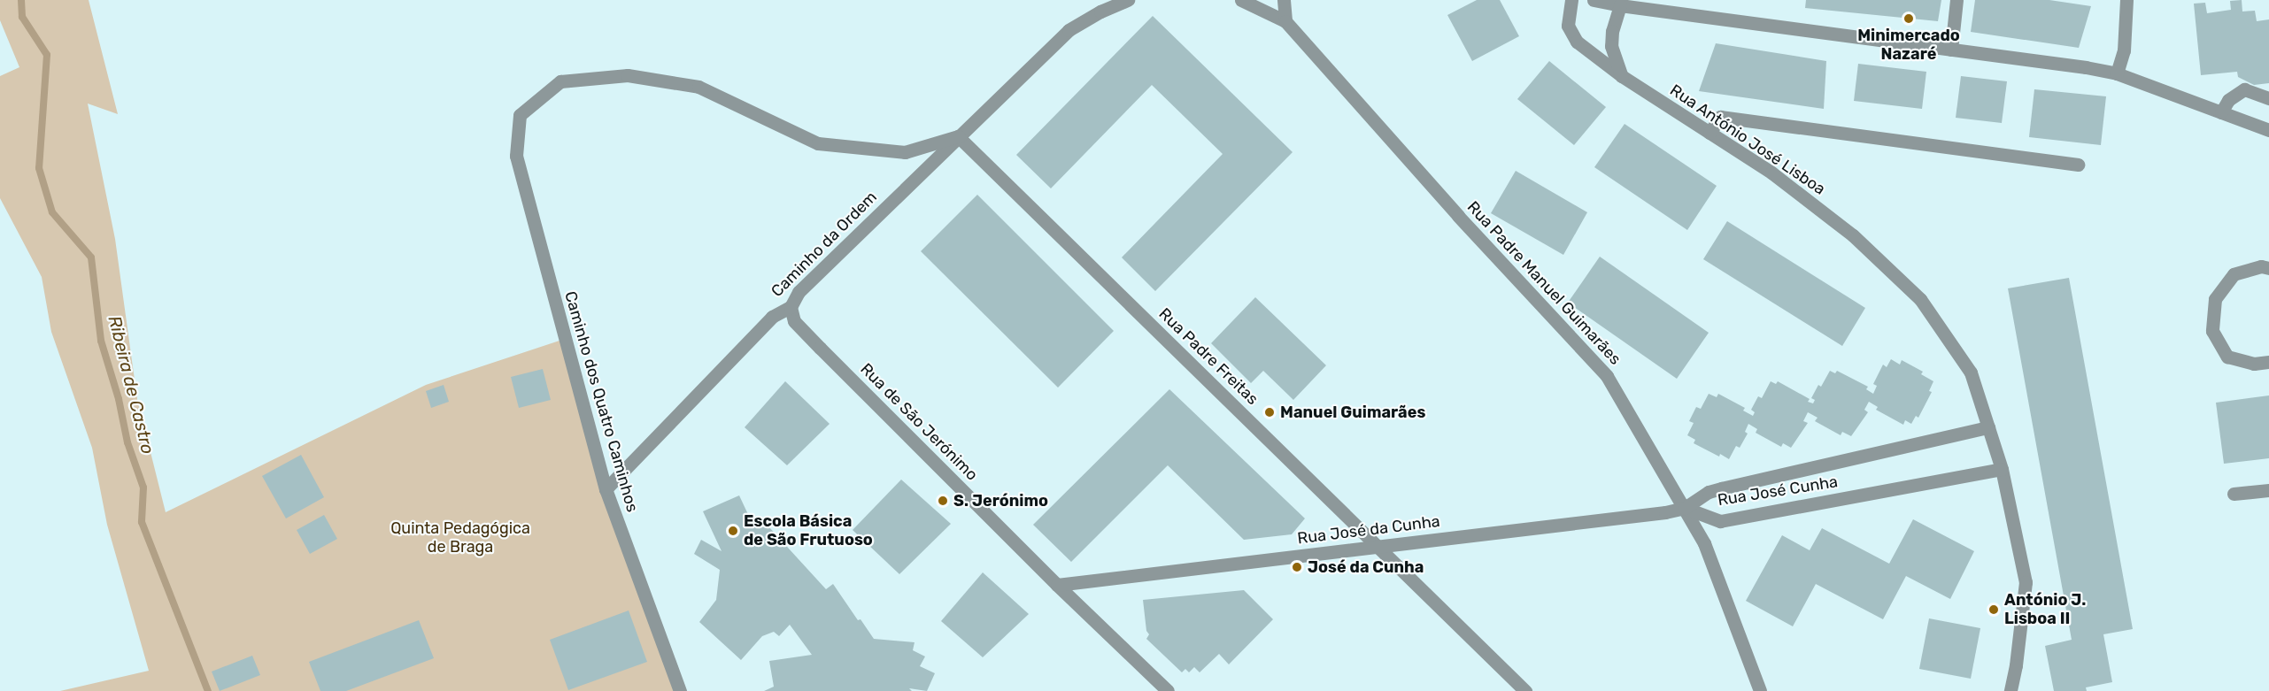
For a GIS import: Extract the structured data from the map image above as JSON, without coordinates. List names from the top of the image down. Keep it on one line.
{"streets":{"street":["Rua António José Lisboa","Caminho da Ordem","Rua Padre Manuel Guimarães","Rua Padre Freitas","Caminho dos Quatro Caminhos","Rua de São Jerónimo","Rua José Cunha","Rua José da Cunha"]},"crossings":[["Rua António José Lisboa","Rua José Cunha"],["Caminho da Ordem","Rua Padre Freitas"],["Caminho da Ordem","Caminho dos Quatro Caminhos"],["Caminho da Ordem","Rua de São Jerónimo"],["Rua Padre Manuel Guimarães","Rua José Cunha"],["Rua Padre Manuel Guimarães","Rua José da Cunha"],["Rua Padre Freitas","Rua José da Cunha"],["Rua de São Jerónimo","Rua José da Cunha"],["Rua José Cunha","Rua José da Cunha"]],"water":["Ribeira de Castro"],"parks":["Quinta Pedagógica de Braga"],"places":["Minimercado Nazaré","Manuel Guimarães","S. Jerónimo","Escola Básica de São Frutuoso","José da Cunha","António J. Lisboa II"]}
